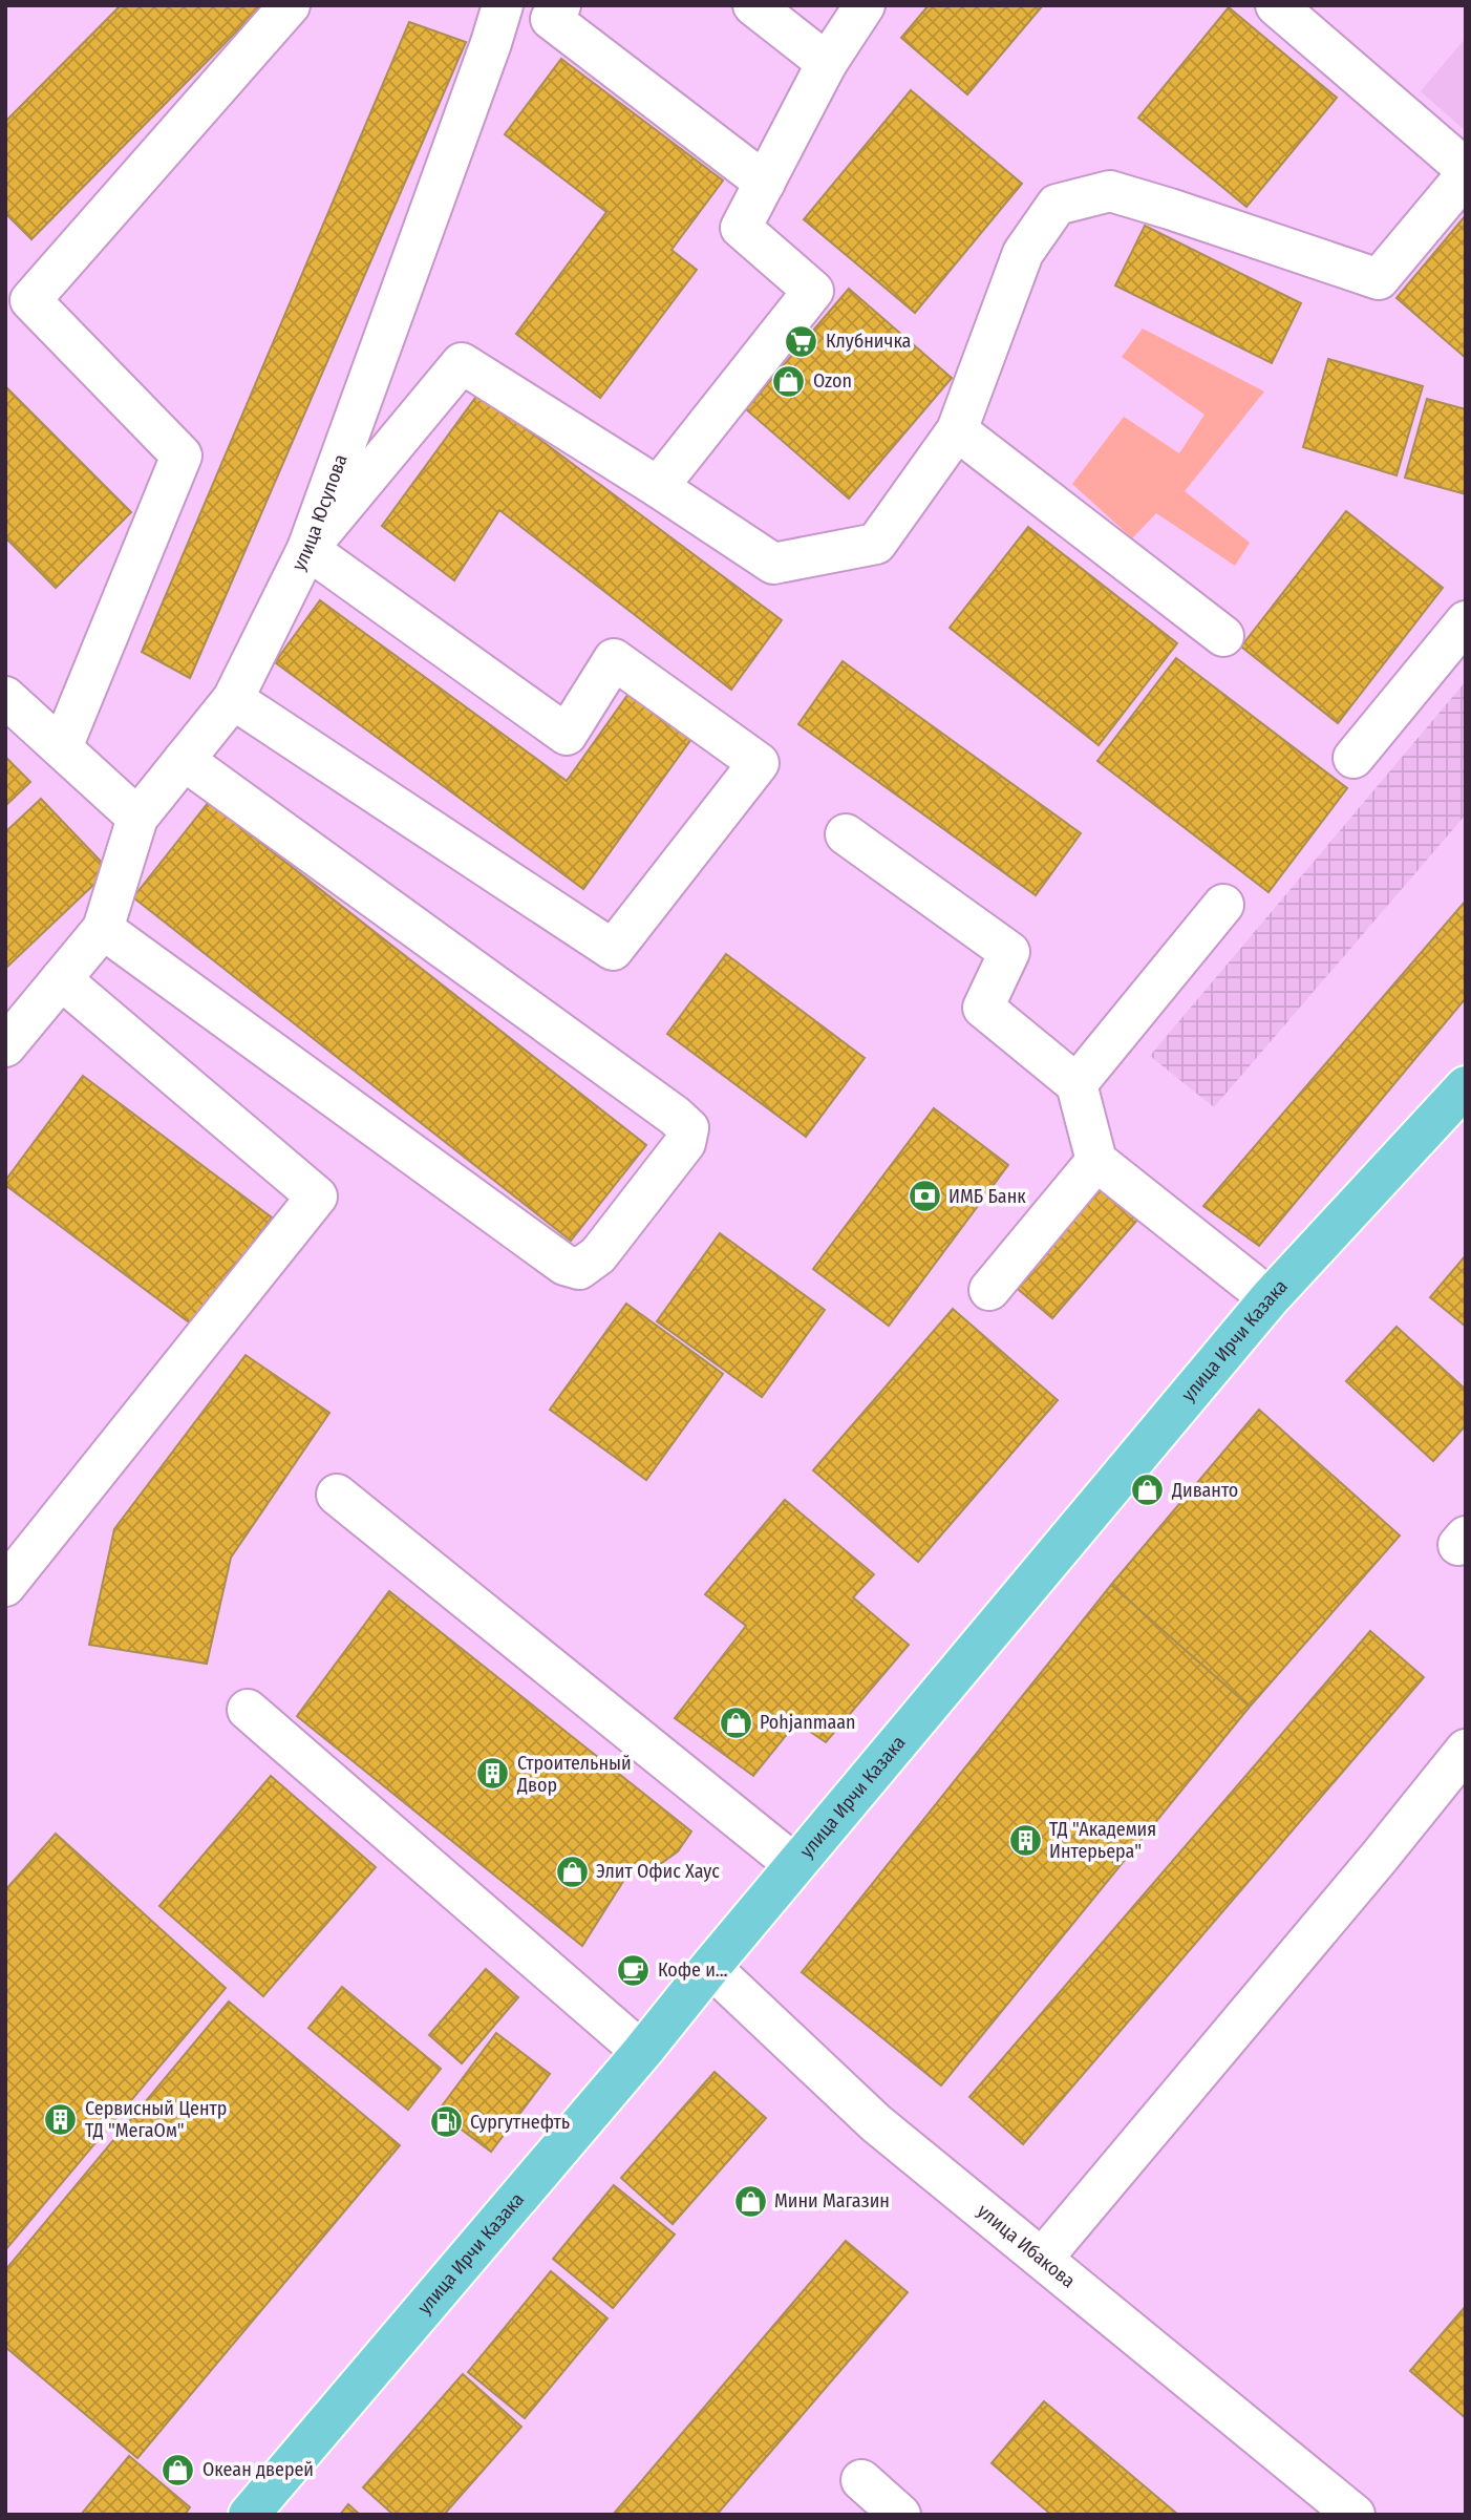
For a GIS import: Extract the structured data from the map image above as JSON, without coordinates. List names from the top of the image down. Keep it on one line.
{"streets":{"main road":["улица Ирчи Казака"],"street":["улица Юсупова","улица Ибакова"]},"crossings":[["улица Ирчи Казака","улица Ибакова"]],"places":{"supermarket":["Клубничка"],"shop":["Ozon","Диванто","Pohjanmaan","Элит Офис Хаус","Мини Магазин","Океан дверей"],"bank":["ИМБ Банк"],"building":["Строительный Двор","ТД \"Академия Интерьера\"","Сервисный Центр ТД \"МегаОм\""],"cafe":["Кофе и..."],"fuel station":["Сургутнефть"]}}
